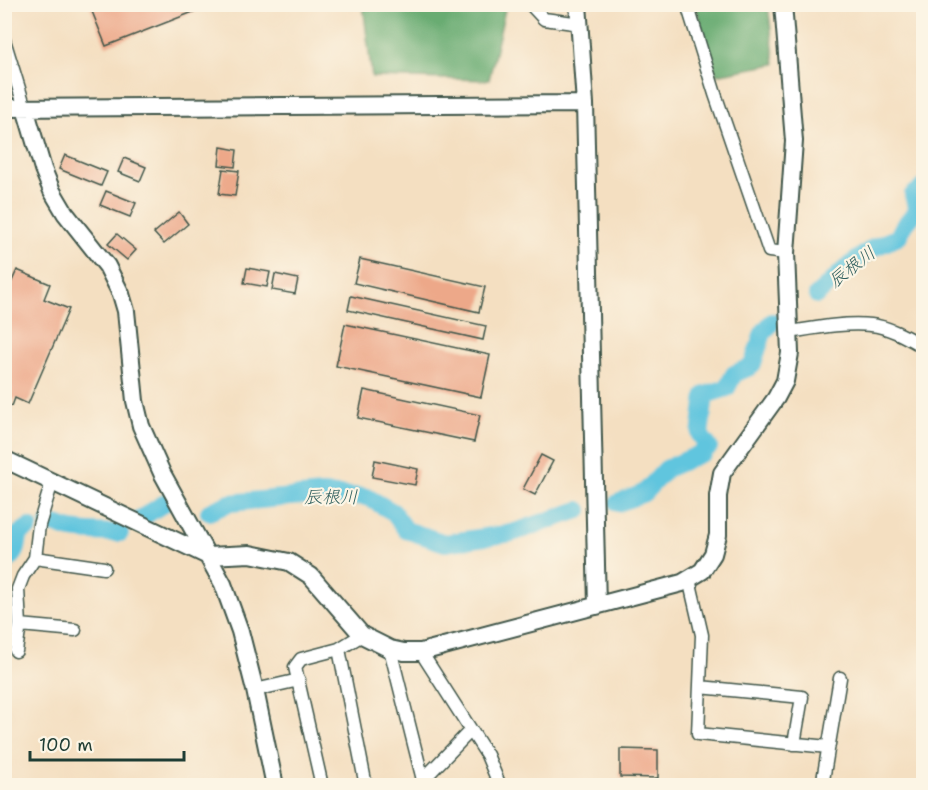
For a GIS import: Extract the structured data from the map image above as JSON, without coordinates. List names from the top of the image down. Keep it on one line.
{"water":["辰根川"],"scale_bar":"100 m"}
